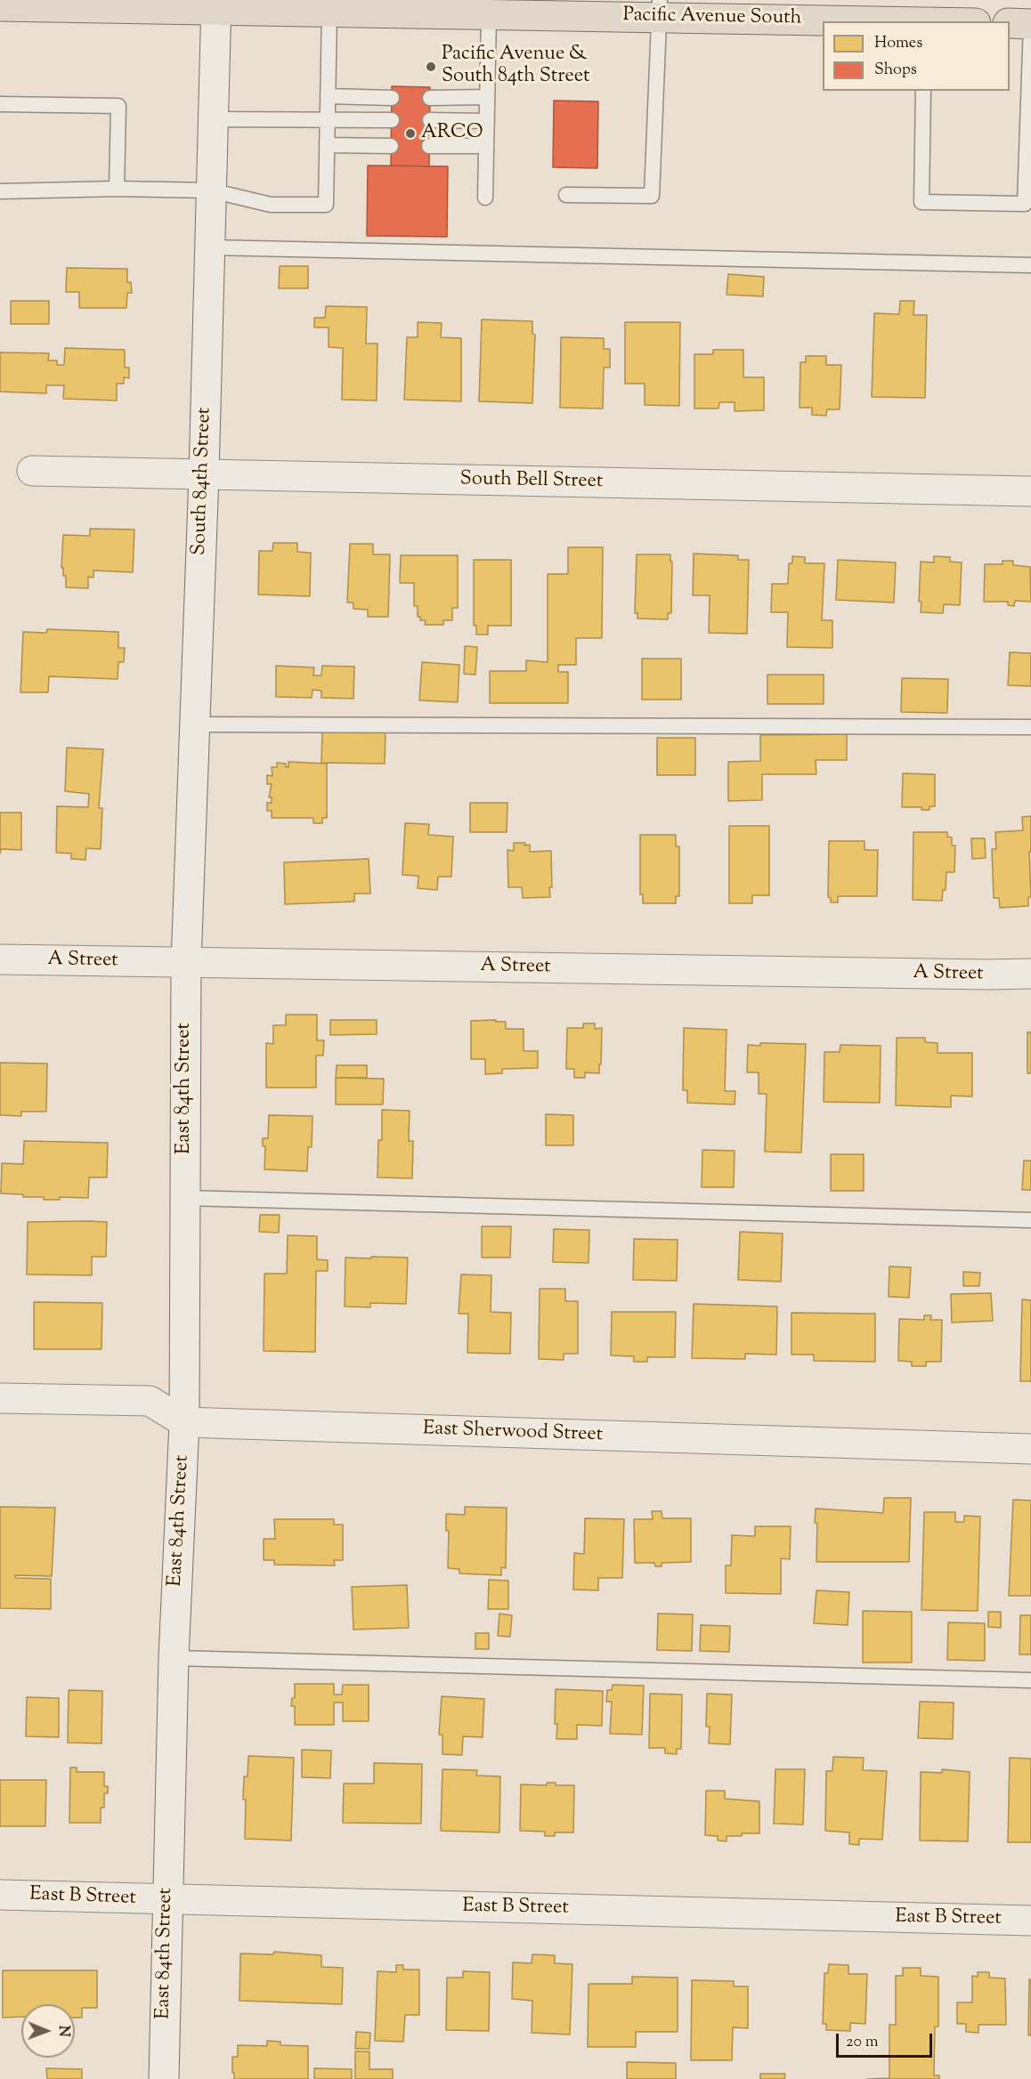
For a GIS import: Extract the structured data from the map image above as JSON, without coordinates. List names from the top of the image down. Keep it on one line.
{"streets":{"main road":["Pacific Avenue South"],"street":["South 84th Street","South Bell Street","A Street","East 84th Street","East Sherwood Street","East B Street"]},"crossings":[["Pacific Avenue South","South 84th Street"],["South 84th Street","South Bell Street"],["South 84th Street","A Street"],["South 84th Street","East 84th Street"],["A Street","East 84th Street"],["East 84th Street","East Sherwood Street"],["East 84th Street","East B Street"]],"places":["Pacific Avenue & South 84th Street","ARCO"],"legend":["Homes","Shops"],"scale_bar":"20 m","north":"right"}
